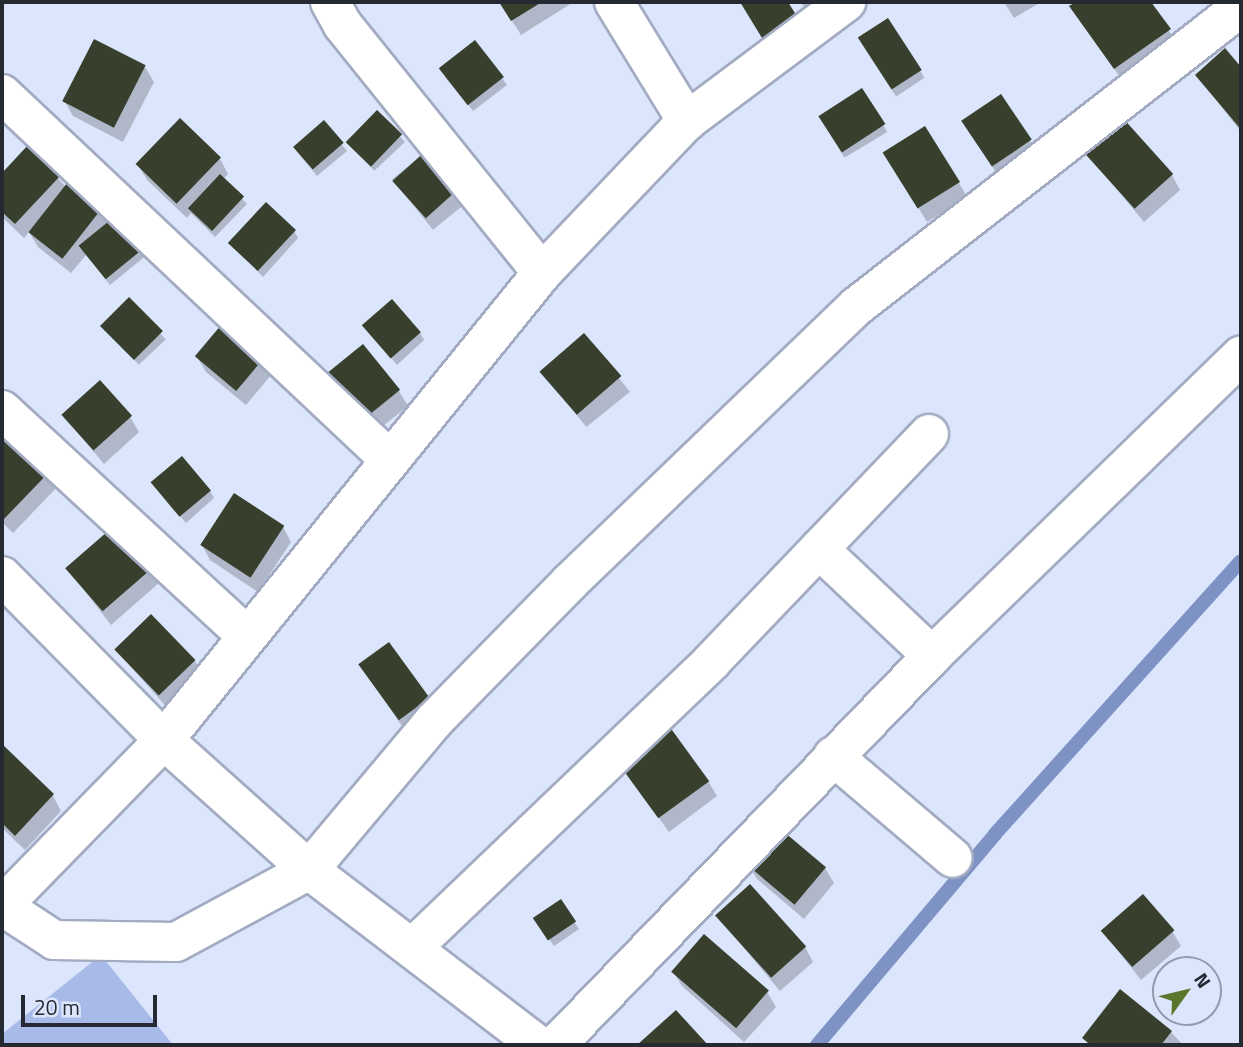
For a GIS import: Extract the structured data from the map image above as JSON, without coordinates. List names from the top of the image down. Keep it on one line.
{"scale_bar":"20 m","north":"top right"}
